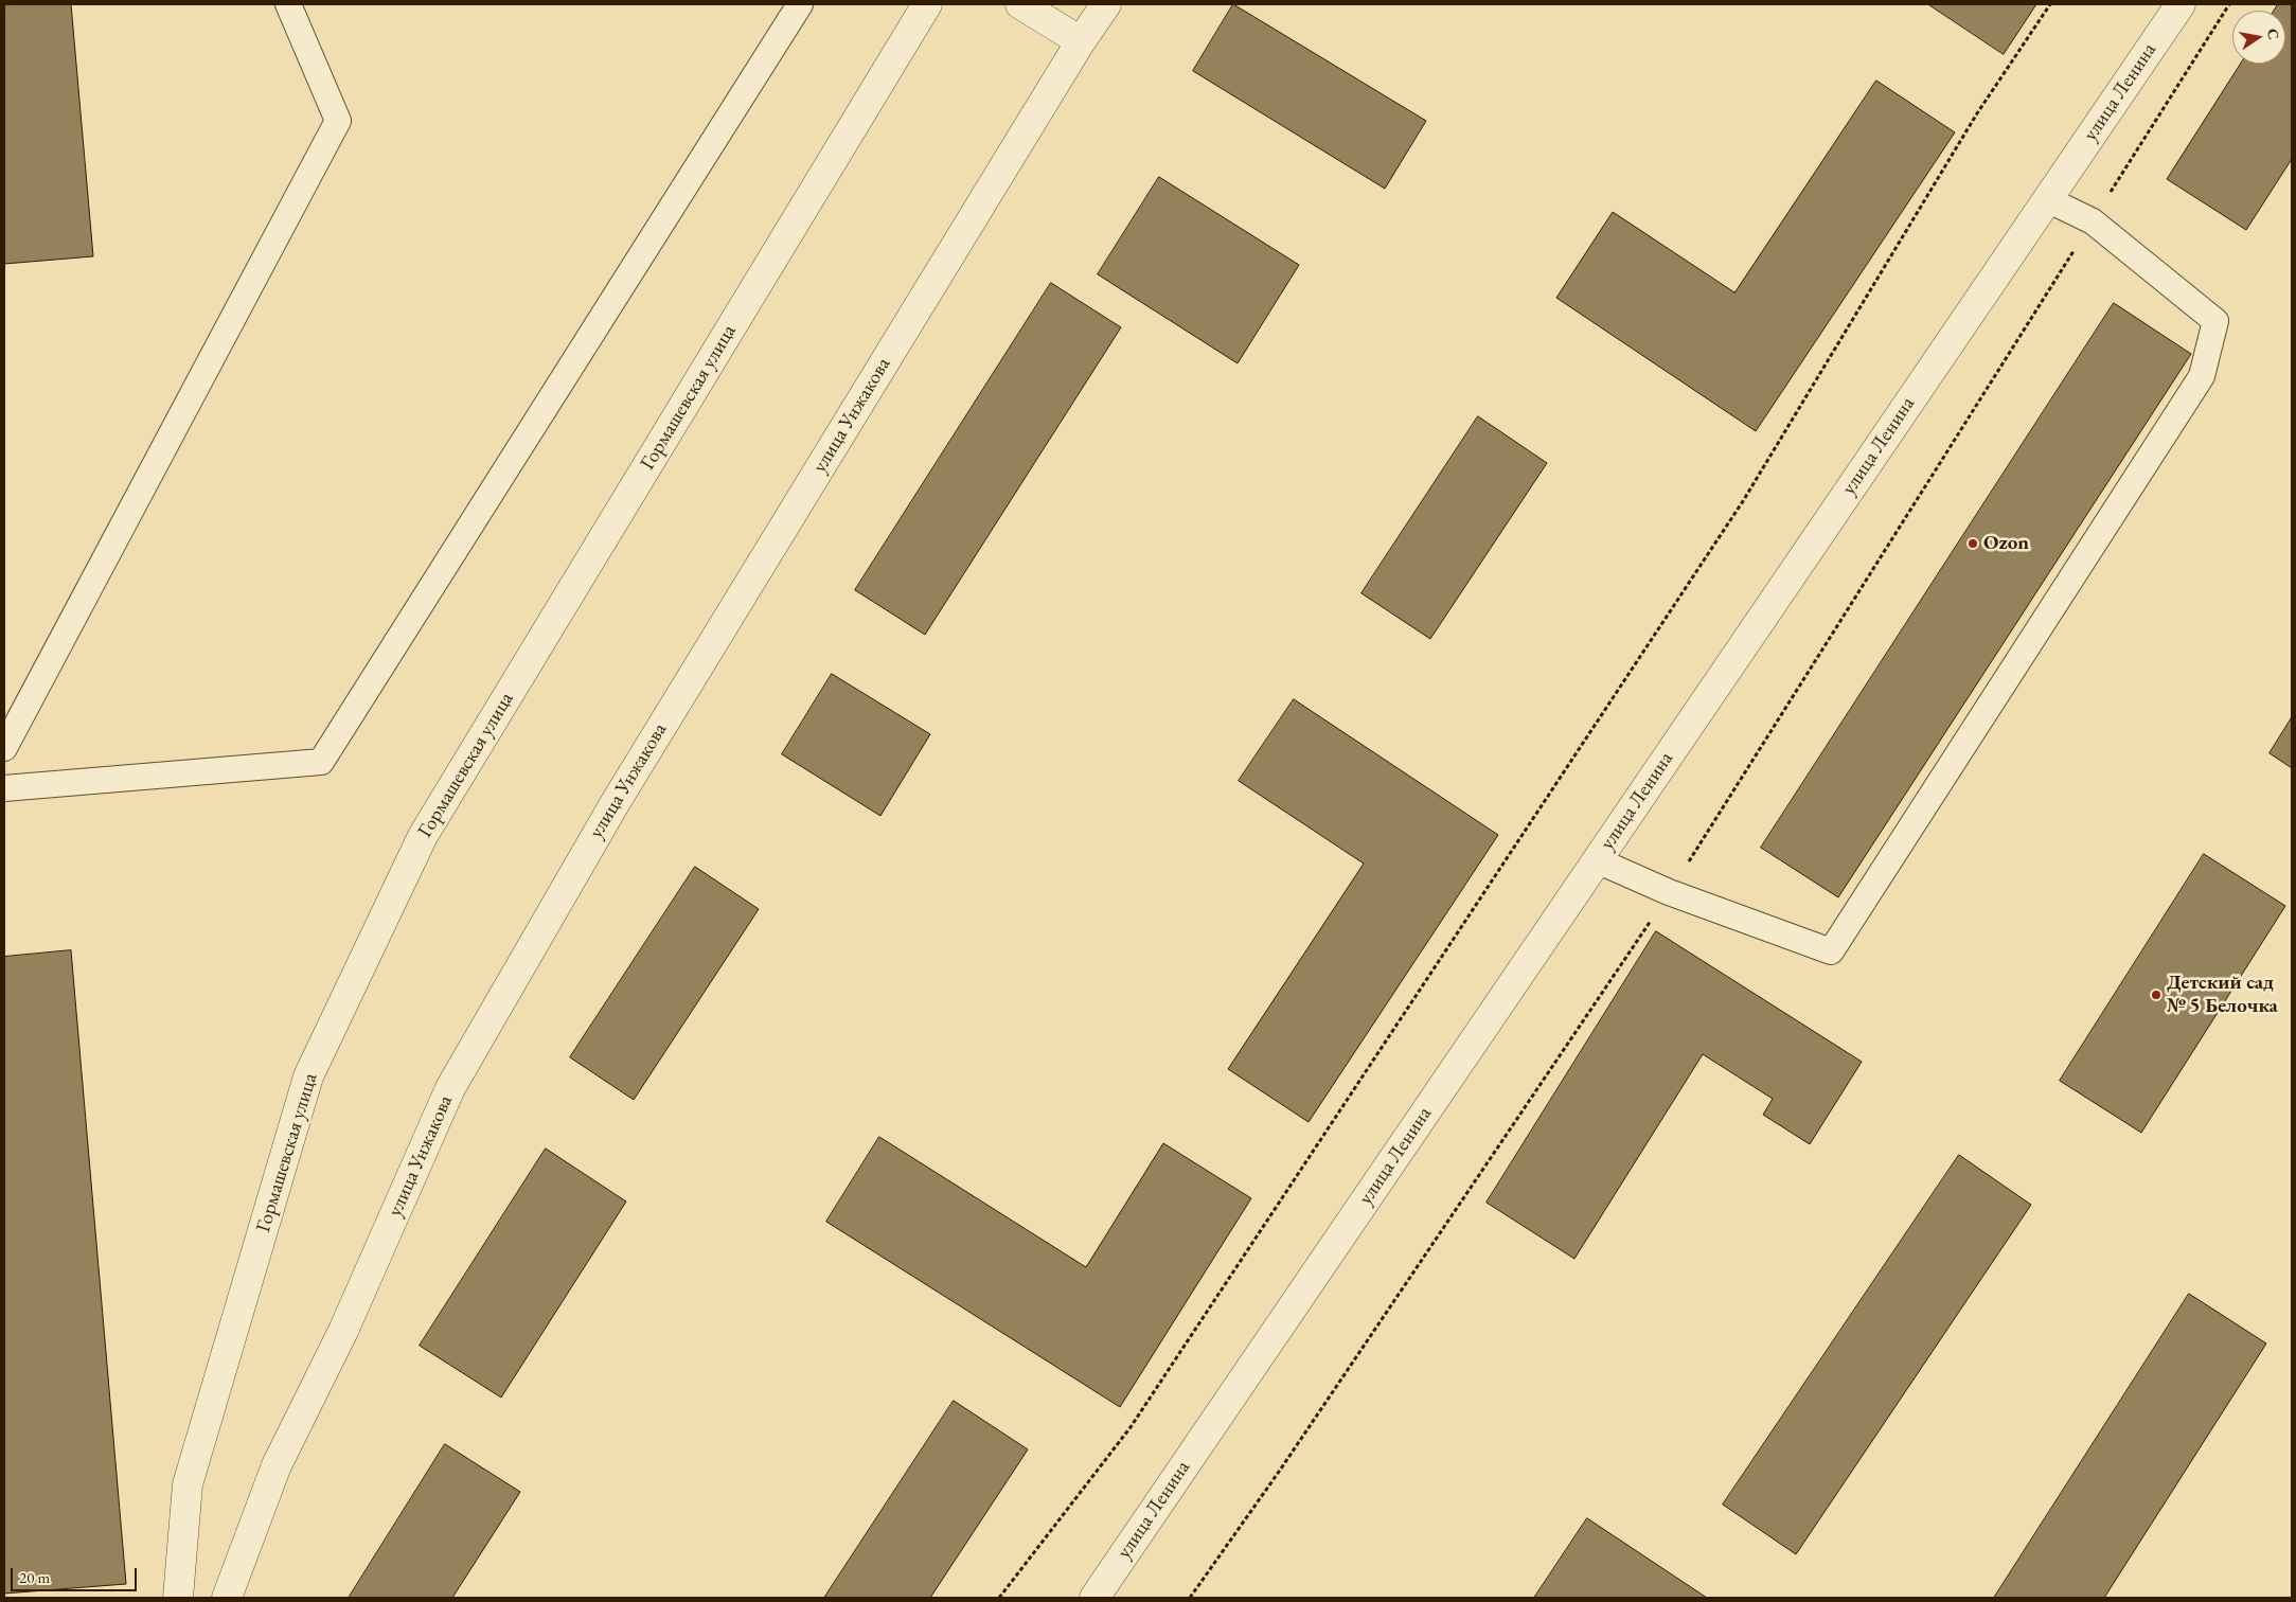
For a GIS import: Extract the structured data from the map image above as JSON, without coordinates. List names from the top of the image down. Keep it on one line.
{"streets":{"street":["улица Ленина","Гормашевская улица","улица Унжакова"]},"places":["Ozon","Детский сад № 5 Белочка"],"scale_bar":"20 m","north":"right"}
